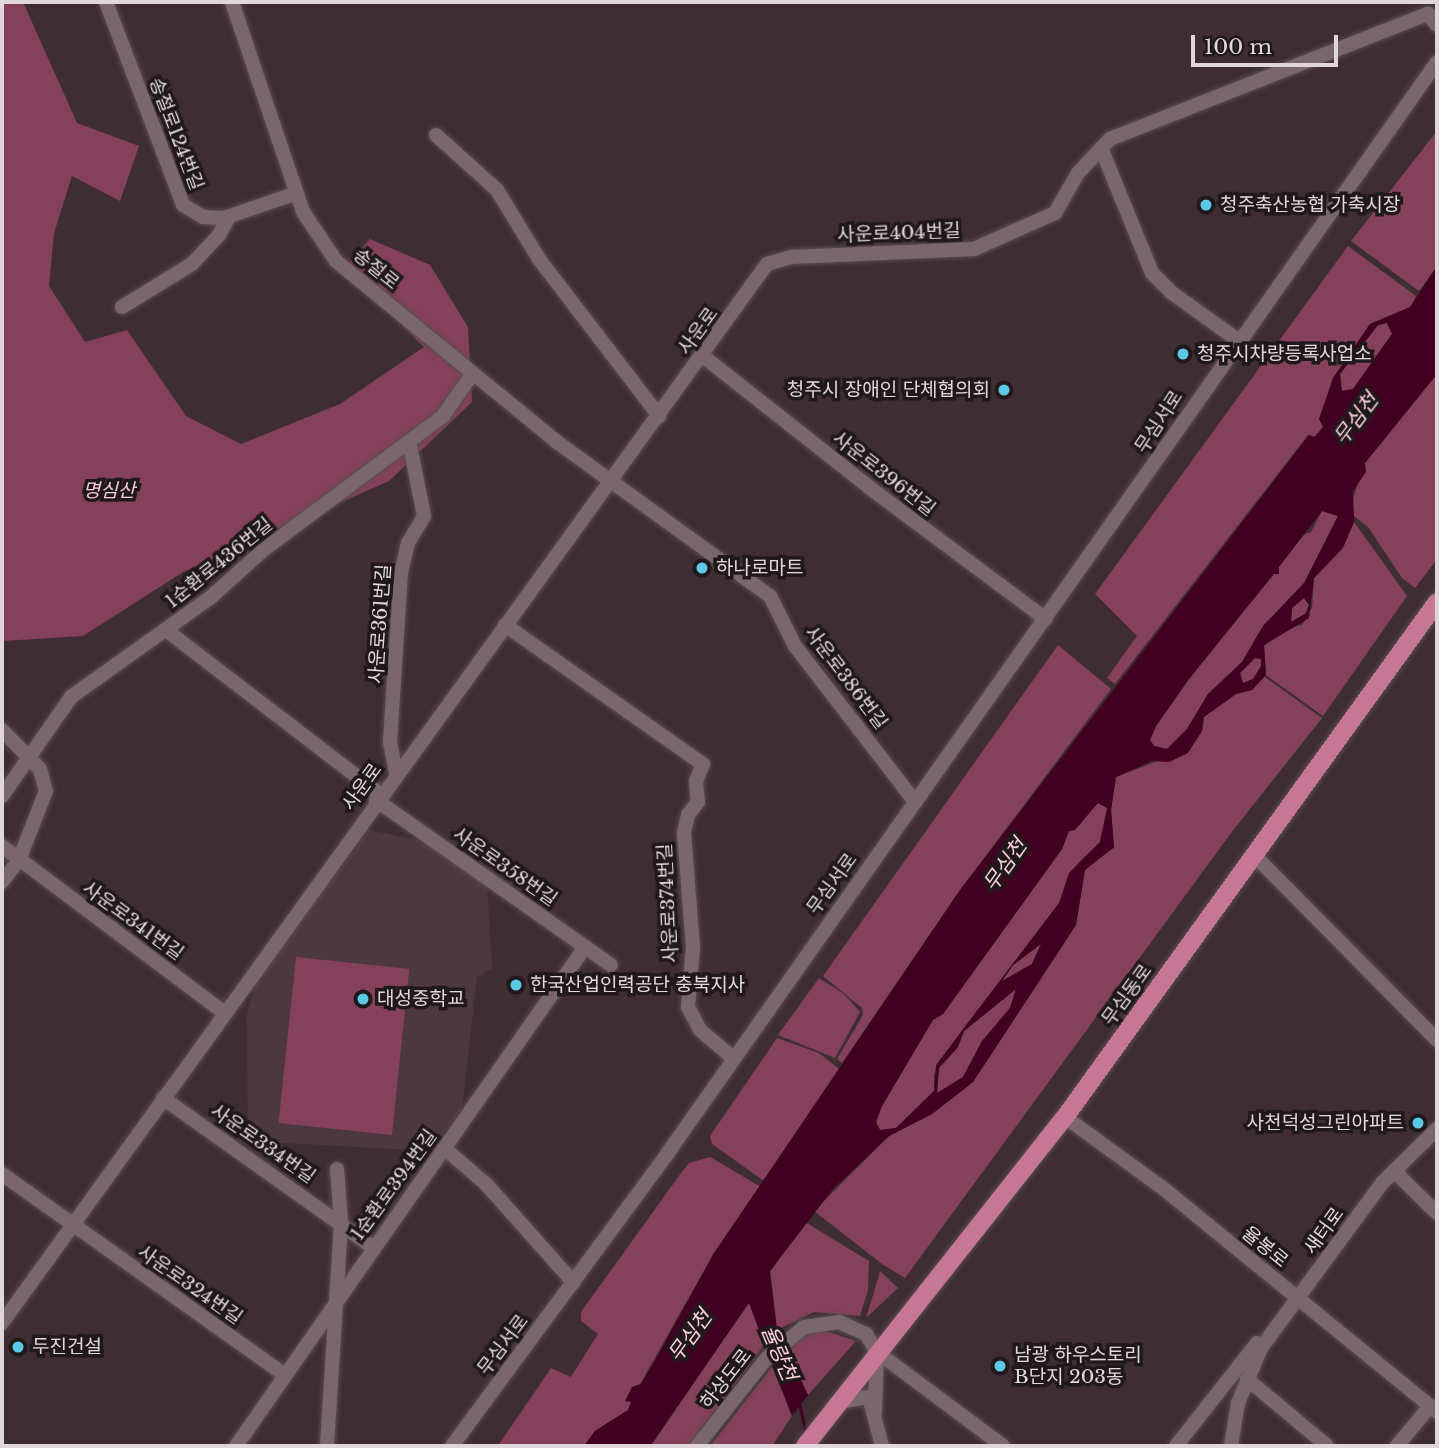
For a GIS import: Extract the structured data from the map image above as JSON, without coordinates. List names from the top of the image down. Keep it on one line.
{"streets":{"main road":["무심동로"],"street":["송절로124번길","사운로404번길","송절로","사운로","무심서로","사운로396번길","1순환로436번길","사운로361번길","사운로386번길","사운로358번길","사운로374번길","사운로341번길","사운로334번길","1순환로394번길","새터로","율봉로","사운로324번길","하상도로"]},"crossings":[["송절로124번길","송절로"],["사운로404번길","사운로"],["송절로","사운로"],["송절로","1순환로436번길"],["송절로","사운로386번길"],["사운로","사운로396번길"],["사운로","사운로361번길"],["사운로","사운로386번길"],["사운로","사운로358번길"],["사운로","사운로374번길"],["사운로","사운로341번길"],["사운로","사운로334번길"],["사운로","사운로324번길"],["무심서로","사운로396번길"],["무심서로","사운로386번길"],["무심서로","사운로374번길"],["1순환로436번길","사운로361번길"],["1순환로436번길","사운로358번길"],["사운로358번길","1순환로394번길"],["무심동로","율봉로"],["무심동로","하상도로"],["사운로334번길","1순환로394번길"],["1순환로394번길","사운로324번길"],["새터로","율봉로"]],"water":["무심천","율량천"],"parks":["명심산"],"places":["청주축산농협 가축시장","청주시차량등록사업소","청주시 장애인 단체협의회","하나로마트","한국산업인력공단 충북지사","대성중학교","사천덕성그린아파트","두진건설","남광 하우스토리 B단지 203동"],"scale_bar":"100 m"}
